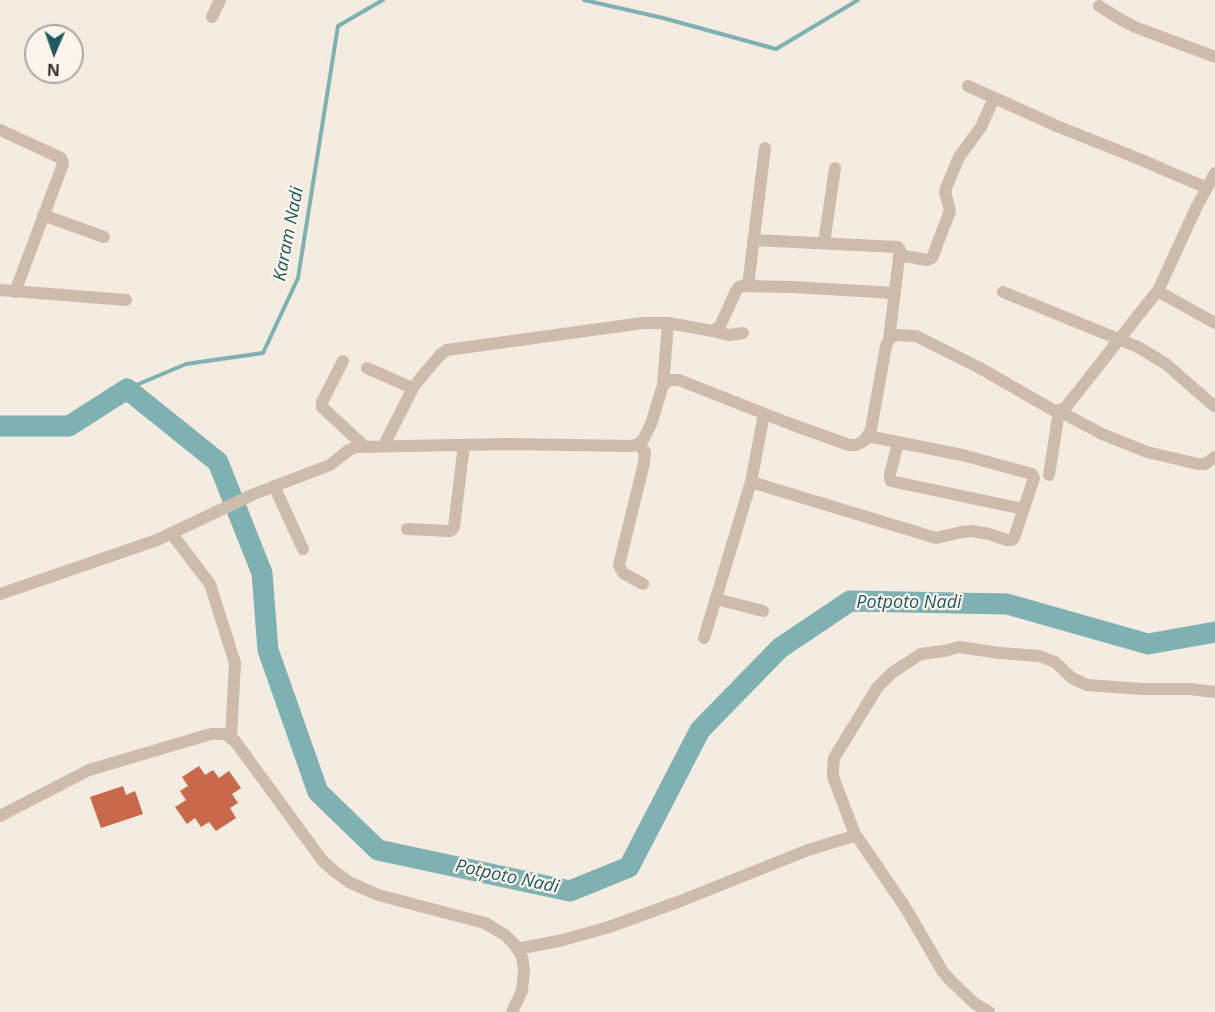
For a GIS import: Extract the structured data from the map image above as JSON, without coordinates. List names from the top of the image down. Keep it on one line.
{"water":["Karam Nadi","Potpoto Nadi"],"north":"bottom"}
